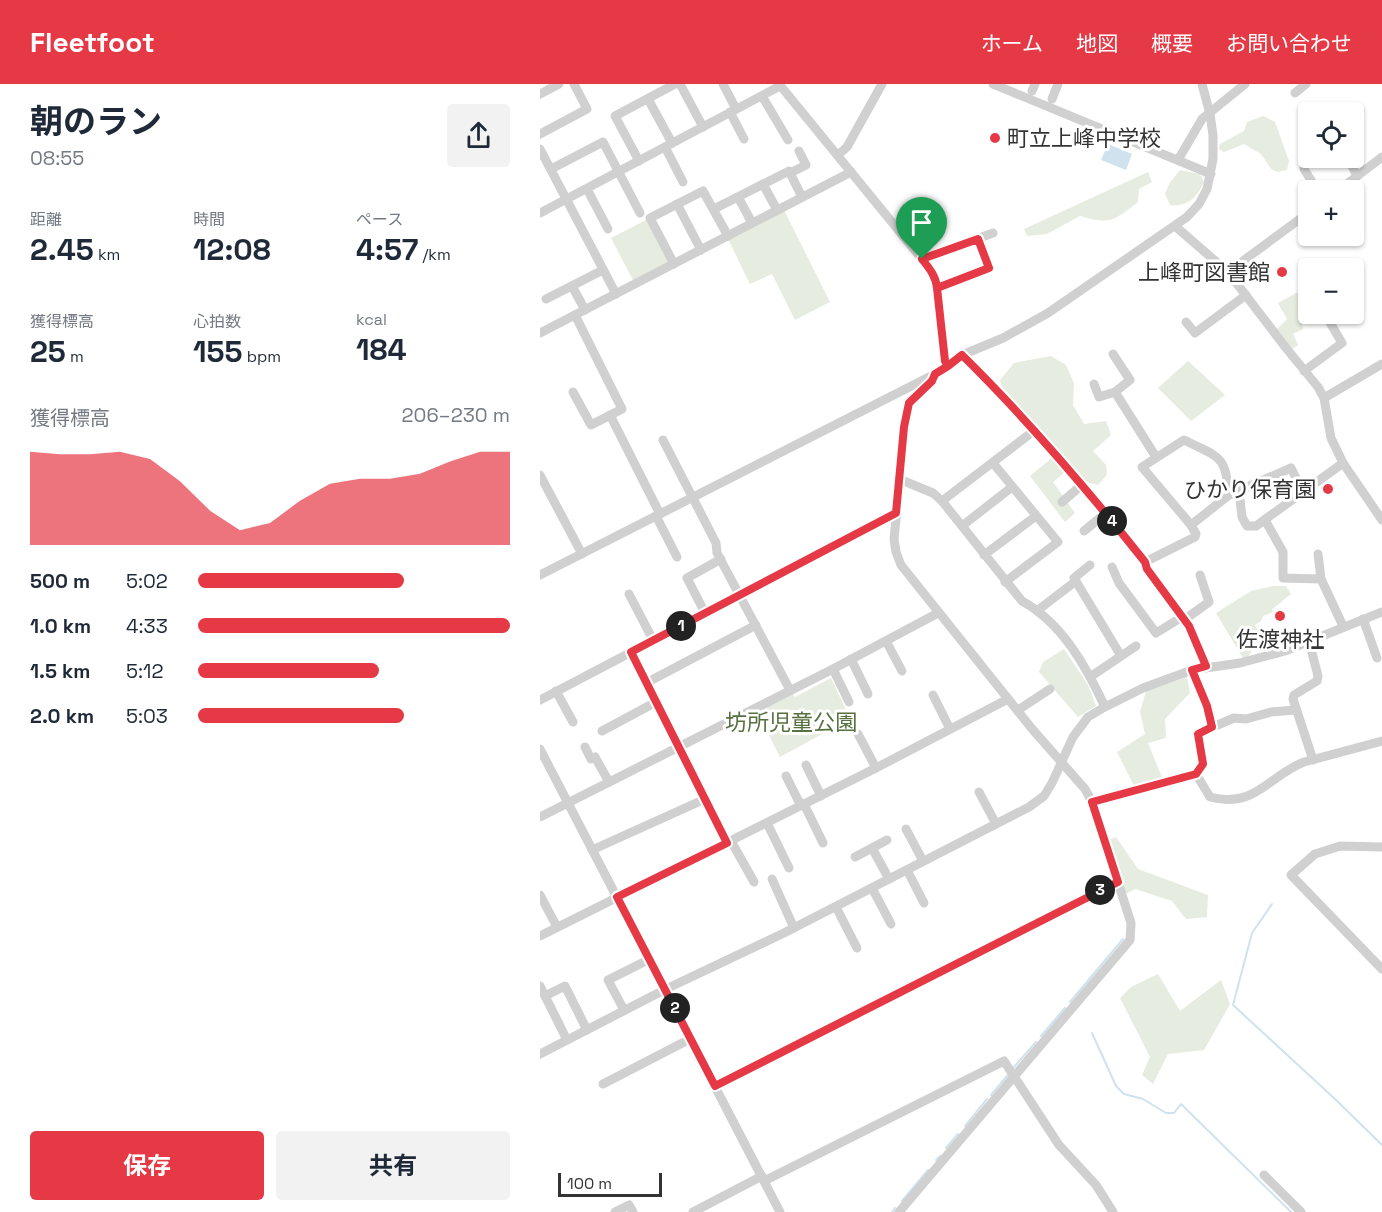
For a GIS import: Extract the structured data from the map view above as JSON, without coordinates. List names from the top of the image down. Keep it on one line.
{"parks":["坊所児童公園"],"places":["町立上峰中学校","上峰町図書館","ひかり保育園","佐渡神社"],"scale_bar":"100 m","page":{"header":"Fleetfoot","nav":["ホーム","地図","概要","お問い合わせ"],"heading":["朝のラン","08:55"],"map_buttons":["+","−"],"stats":[["距離","2.45 km"],["時間","12:08"],["ペース","4:57 /km"],["獲得標高","25 m"],["心拍数","155 bpm"],["kcal","184"]],"chart":["獲得標高","206–230 m"],"pins":["4","1","3","2"],"list":[{"name":"500 m","note":"5:02"},{"name":"1.0 km","note":"4:33"},{"name":"1.5 km","note":"5:12"},{"name":"2.0 km","note":"5:03"}],"buttons":["保存","共有"],"scale":"100 m"}}
